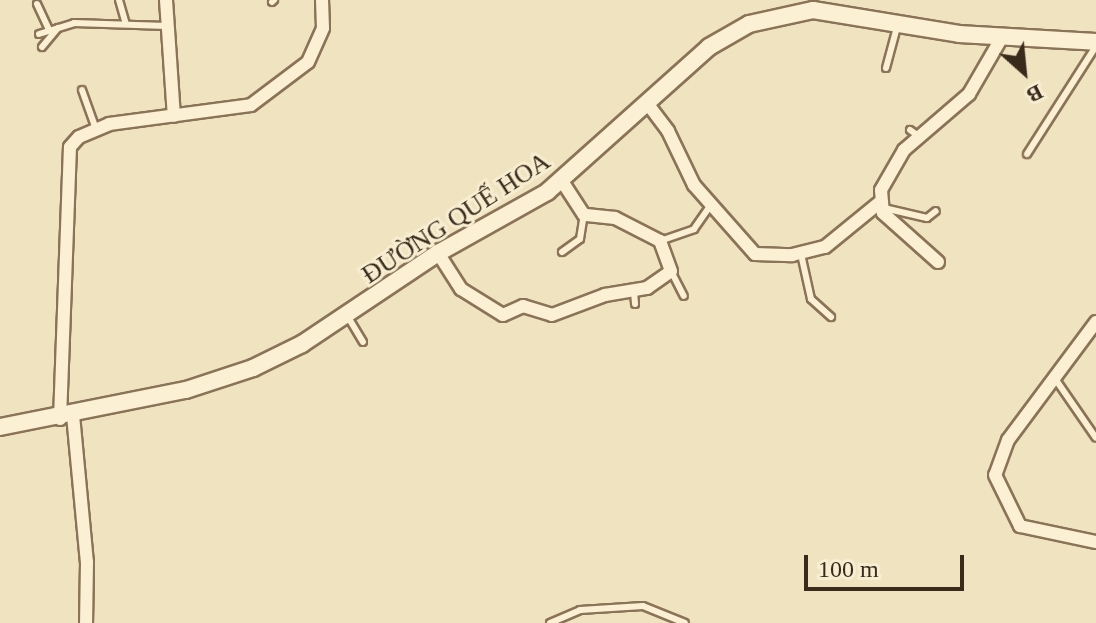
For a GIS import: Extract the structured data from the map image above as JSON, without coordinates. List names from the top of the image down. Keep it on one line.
{"streets":{"street":["ĐƯỜNG QUẾ HOA"]},"scale_bar":"100 m","north":"bottom right"}
